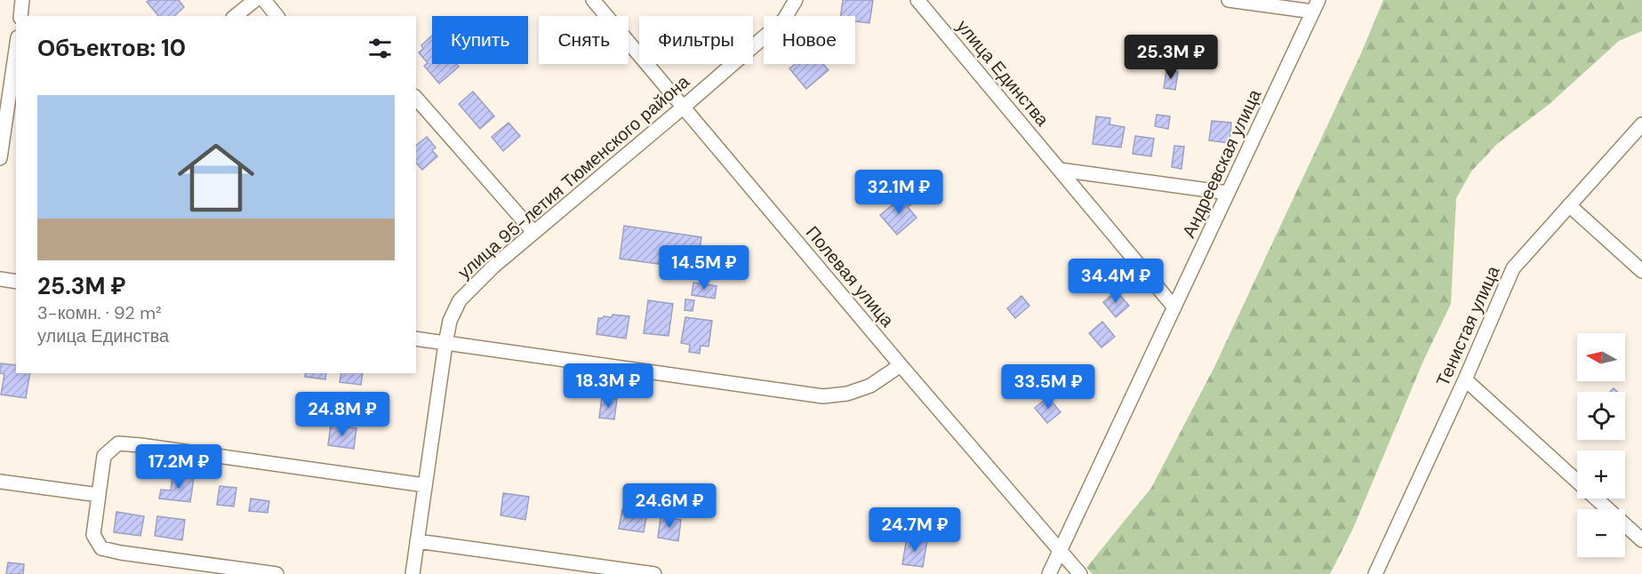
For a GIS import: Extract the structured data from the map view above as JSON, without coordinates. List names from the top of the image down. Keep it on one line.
{"streets":{"street":["улица Единства","Андреевская улица","улица 95-летия Тюменского района","Полевая улица","Тенистая улица"]},"crossings":[["улица Единства","Андреевская улица"],["Андреевская улица","Полевая улица"],["улица 95-летия Тюменского района","Полевая улица"]],"north":"left","page":{"chip":["Купить","Снять","Фильтры","Новое"],"heading":"Объектов: 10","price":["25.3M ₽","32.1M ₽","14.5M ₽","34.4M ₽","18.3M ₽","33.5M ₽","24.8M ₽","17.2M ₽","24.6M ₽","24.7M ₽"],"list":[{"name":"25.3M ₽","note":"3-комн. · 92 m² · улица Единства"}],"map_buttons":["+","−"]}}
